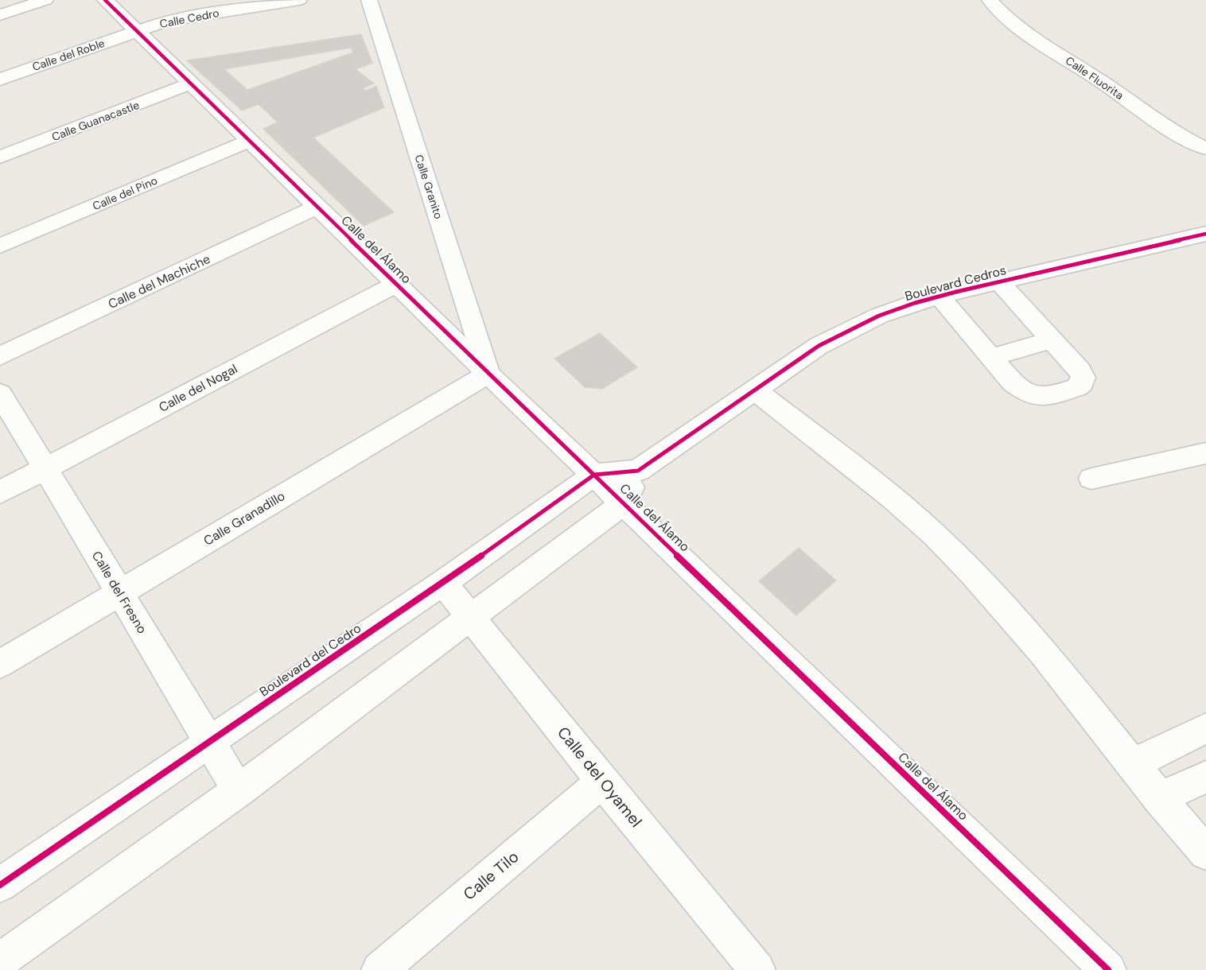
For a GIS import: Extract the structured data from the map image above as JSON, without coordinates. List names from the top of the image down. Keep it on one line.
{"streets":{"street":["Calle Cedro","Calle del Roble","Calle Fluorita","Calle Guanacastle","Calle Granito","Calle del Pino","Calle del Álamo","Calle del Machiche","Boulevard Cedros","Calle del Nogal","Calle Granadillo","Calle del Fresno","Boulevard del Cedro","Calle del Oyamel","Calle Tilo"]},"crossings":[["Calle Cedro","Calle del Roble"],["Calle Cedro","Calle del Álamo"],["Calle del Roble","Calle del Álamo"],["Calle Guanacastle","Calle del Álamo"],["Calle Granito","Calle del Álamo"],["Calle Granito","Calle Granadillo"],["Calle del Pino","Calle del Álamo"],["Calle del Álamo","Calle del Machiche"],["Calle del Álamo","Calle del Nogal"],["Calle del Álamo","Calle Granadillo"],["Calle del Álamo","Boulevard del Cedro"],["Calle del Nogal","Calle del Fresno"],["Calle Granadillo","Calle del Fresno"],["Calle del Fresno","Boulevard del Cedro"],["Boulevard del Cedro","Calle del Oyamel"],["Calle del Oyamel","Calle Tilo"]]}
